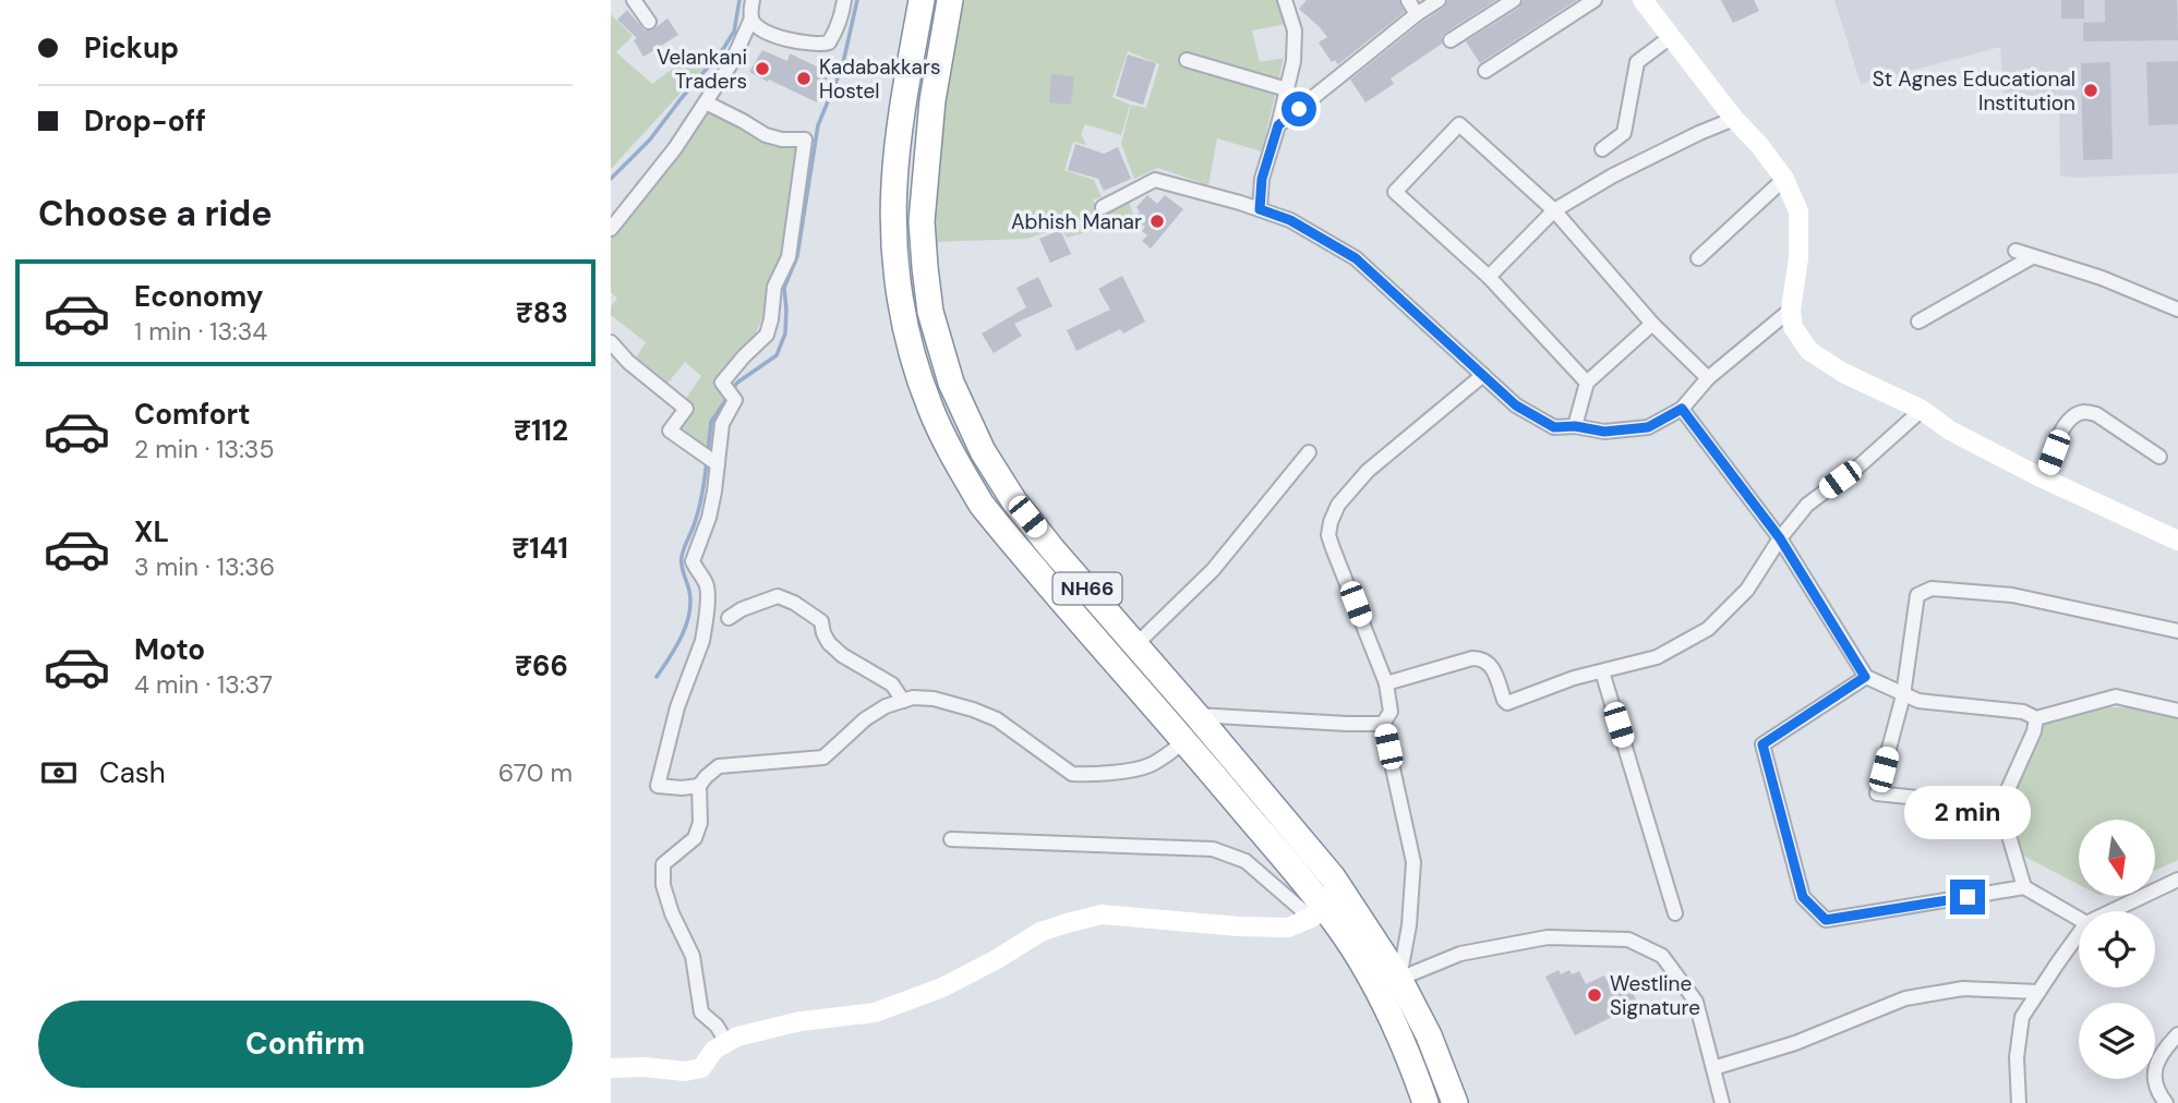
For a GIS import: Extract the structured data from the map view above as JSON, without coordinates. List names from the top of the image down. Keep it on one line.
{"streets":{"highway":["NH66"]},"places":["Velankani Traders","Kadabakkars Hostel","St Agnes Educational Institution","Abhish Manar","Westline Signature"],"north":"bottom","page":{"banner":["Pickup","Drop-off"],"heading":"Choose a ride","list":[{"name":"Economy","note":"1 min · 13:34","value":"₹83"},{"name":"Comfort","note":"2 min · 13:35","value":"₹112"},{"name":"XL","note":"3 min · 13:36","value":"₹141"},{"name":"Moto","note":"4 min · 13:37","value":"₹66"}],"pay":["Cash","670 m"],"bubble":"2 min","buttons":"Confirm"}}
